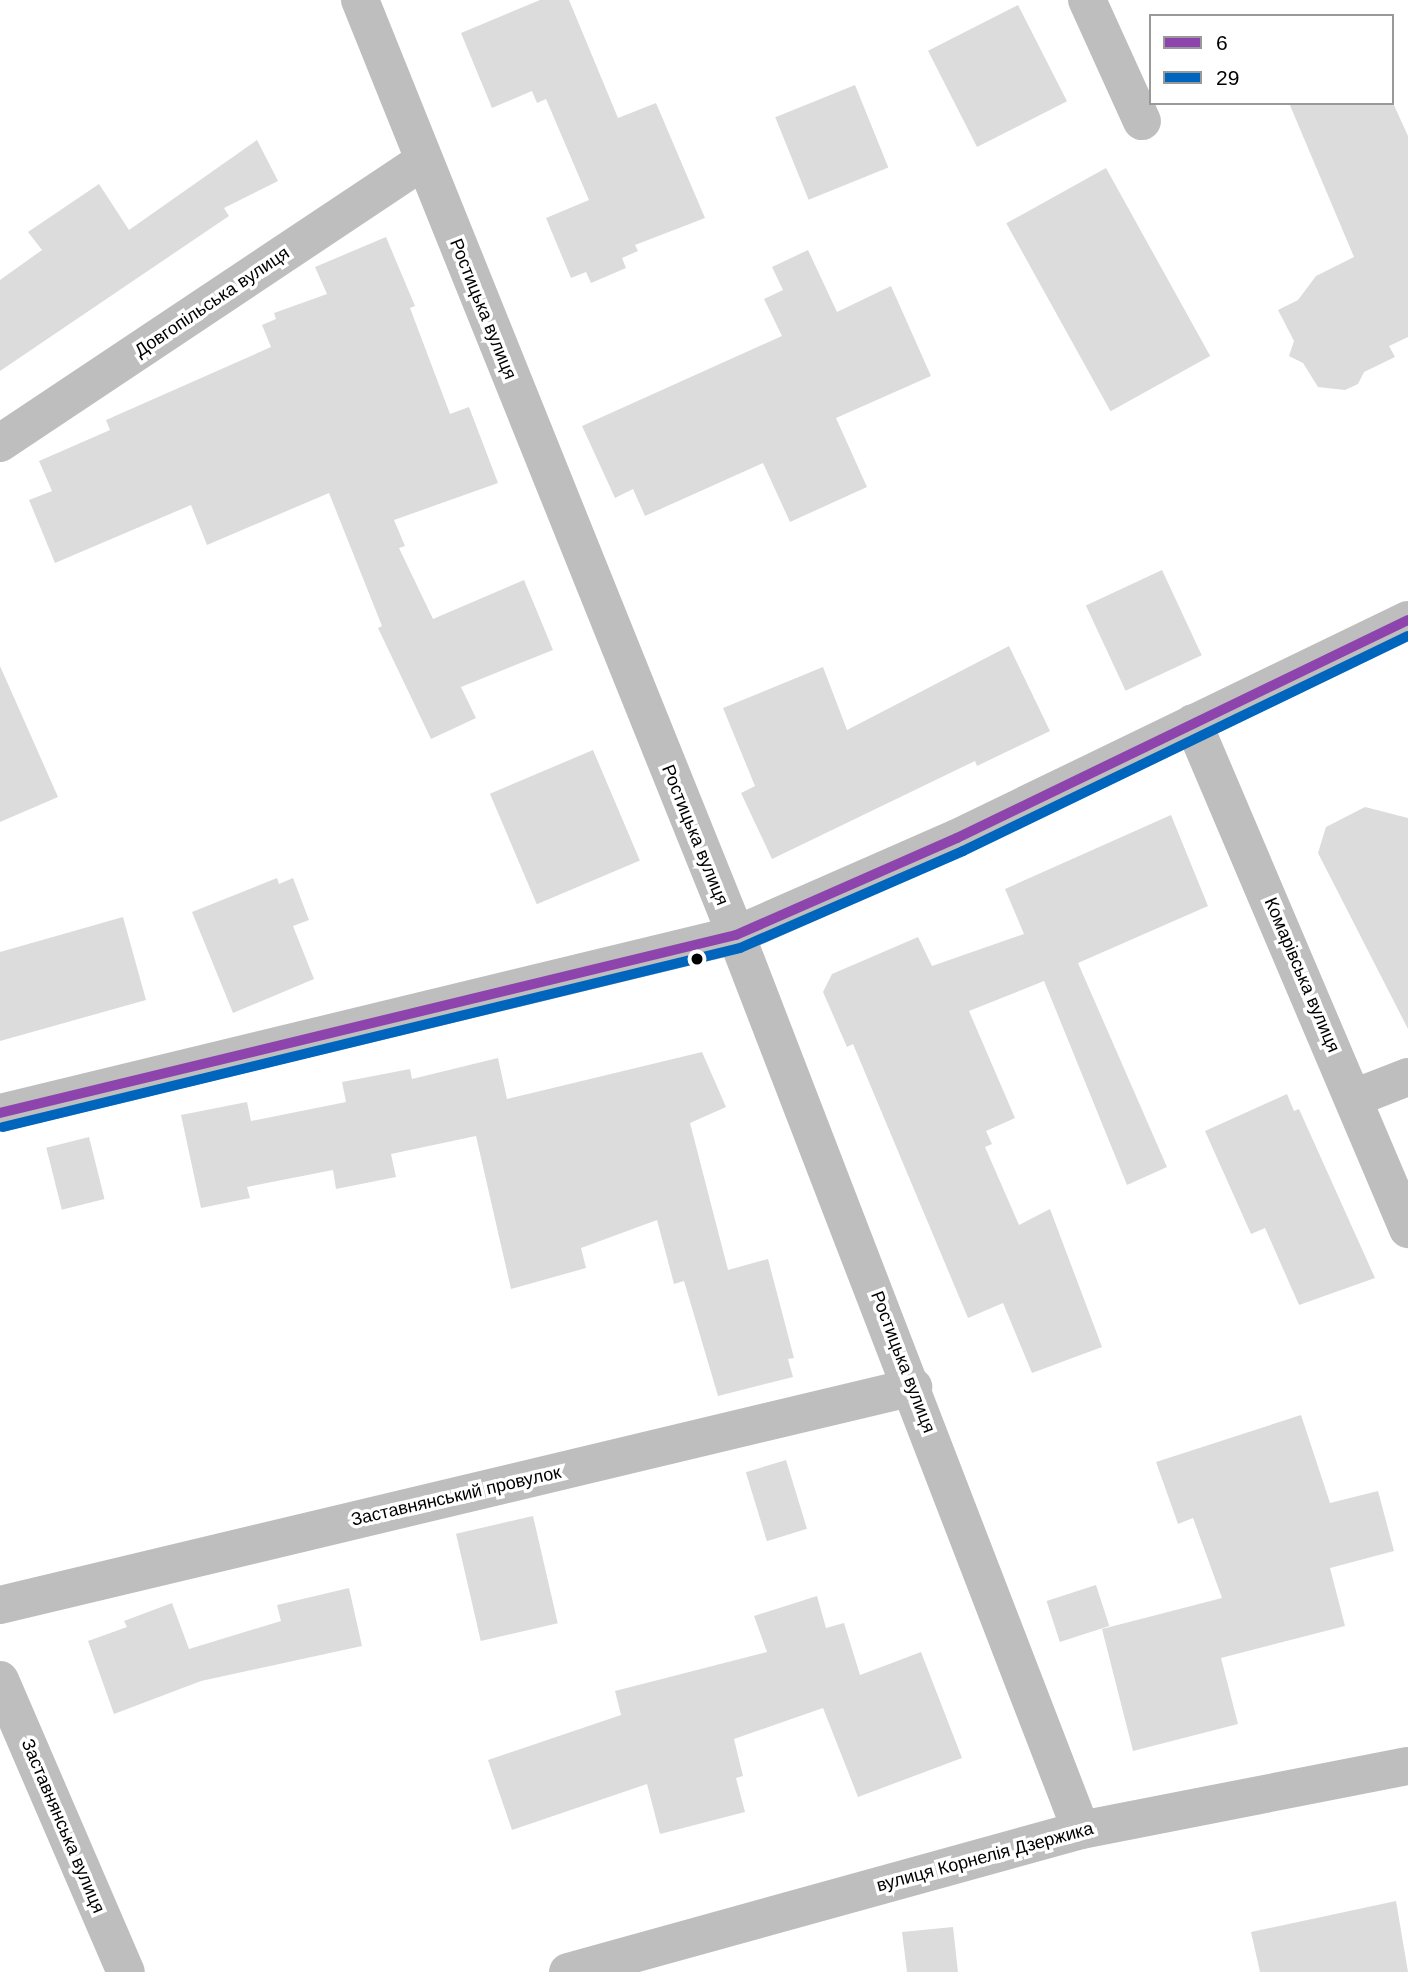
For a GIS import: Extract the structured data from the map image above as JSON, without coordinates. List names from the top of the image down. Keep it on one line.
{"streets":{"street":["Довгопільська вулиця","Ростицька вулиця","Комарівська вулиця","Заставнянський провулок","Заставнянська вулиця","вулиця Корнелія Дзержика"]},"crossings":[["Довгопільська вулиця","Ростицька вулиця"],["Ростицька вулиця","Заставнянський провулок"],["Ростицька вулиця","вулиця Корнелія Дзержика"]],"lines":["transit line 6","transit line 29"],"legend":["6","29"]}
